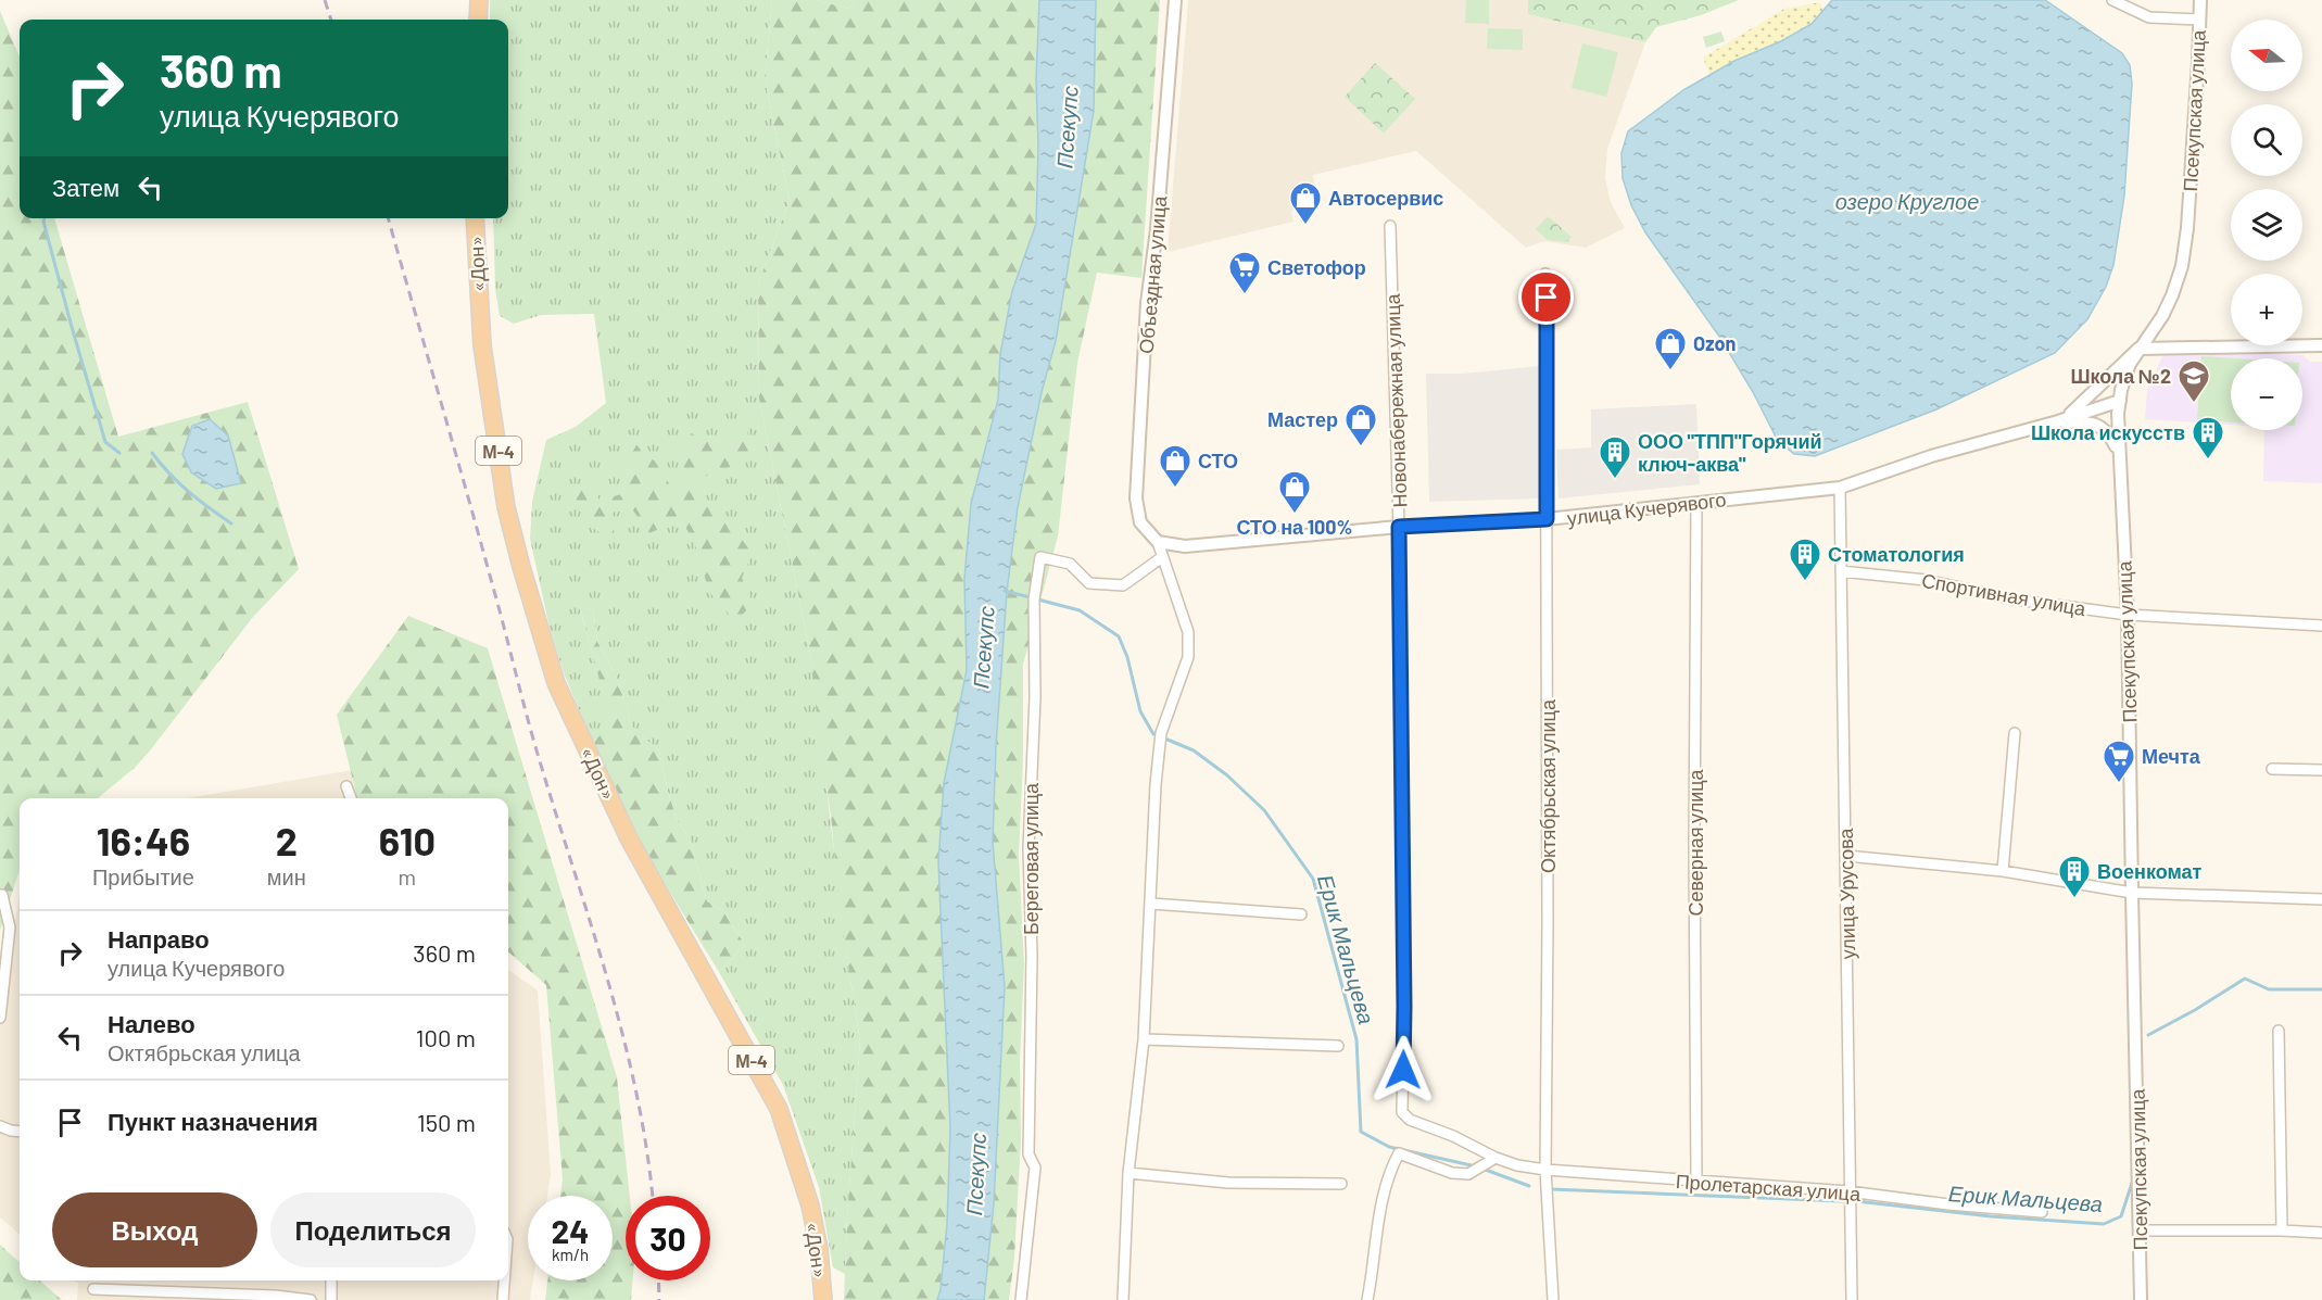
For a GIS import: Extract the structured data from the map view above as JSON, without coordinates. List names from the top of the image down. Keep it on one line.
{"streets":{"highway":["«Дон»","М-4"],"street":["Псекупская улица","Объездная улица","Новонабережная улица","улица Кучерявого","Спортивная улица","Октябрьская улица","Северная улица","Береговая улица","улица Урусова","Пролетарская улица"]},"crossings":[["Псекупская улица","улица Кучерявого"],["Псекупская улица","Спортивная улица"],["Объездная улица","улица Кучерявого"],["Новонабережная улица","улица Кучерявого"],["Новонабережная улица","Пролетарская улица"],["улица Кучерявого","Октябрьская улица"],["улица Кучерявого","Северная улица"],["улица Кучерявого","улица Урусова"],["Спортивная улица","улица Урусова"],["Октябрьская улица","Пролетарская улица"],["Северная улица","Пролетарская улица"],["улица Урусова","Пролетарская улица"]],"water":["Псекупс","озеро Круглое","Ерик Мальцева"],"places":{"shop":["Автосервис","Ozon","Мастер","СТО","СТО на 100%"],"supermarket":["Светофор","Мечта"],"school or university":["Школа №2"],"building":["Школа искусств","ООО \"ТПП\"Горячий ключ-аква\"","Стоматология","Военкомат"]},"north":"left","page":{"map_buttons":["+","−"],"turn":["360 m","улица Кучерявого"],"then":"Затем","eta":["16:46","Прибытие","2","мин","610","m"],"list":[{"name":"Направо","note":"улица Кучерявого","value":"360 m"},{"name":"Налево","note":"Октябрьская улица","value":"100 m"},{"name":"Пункт назначения","value":"150 m"}],"buttons":["Выход","Поделиться"],"speed":"24 km/h","limit":"30"}}
